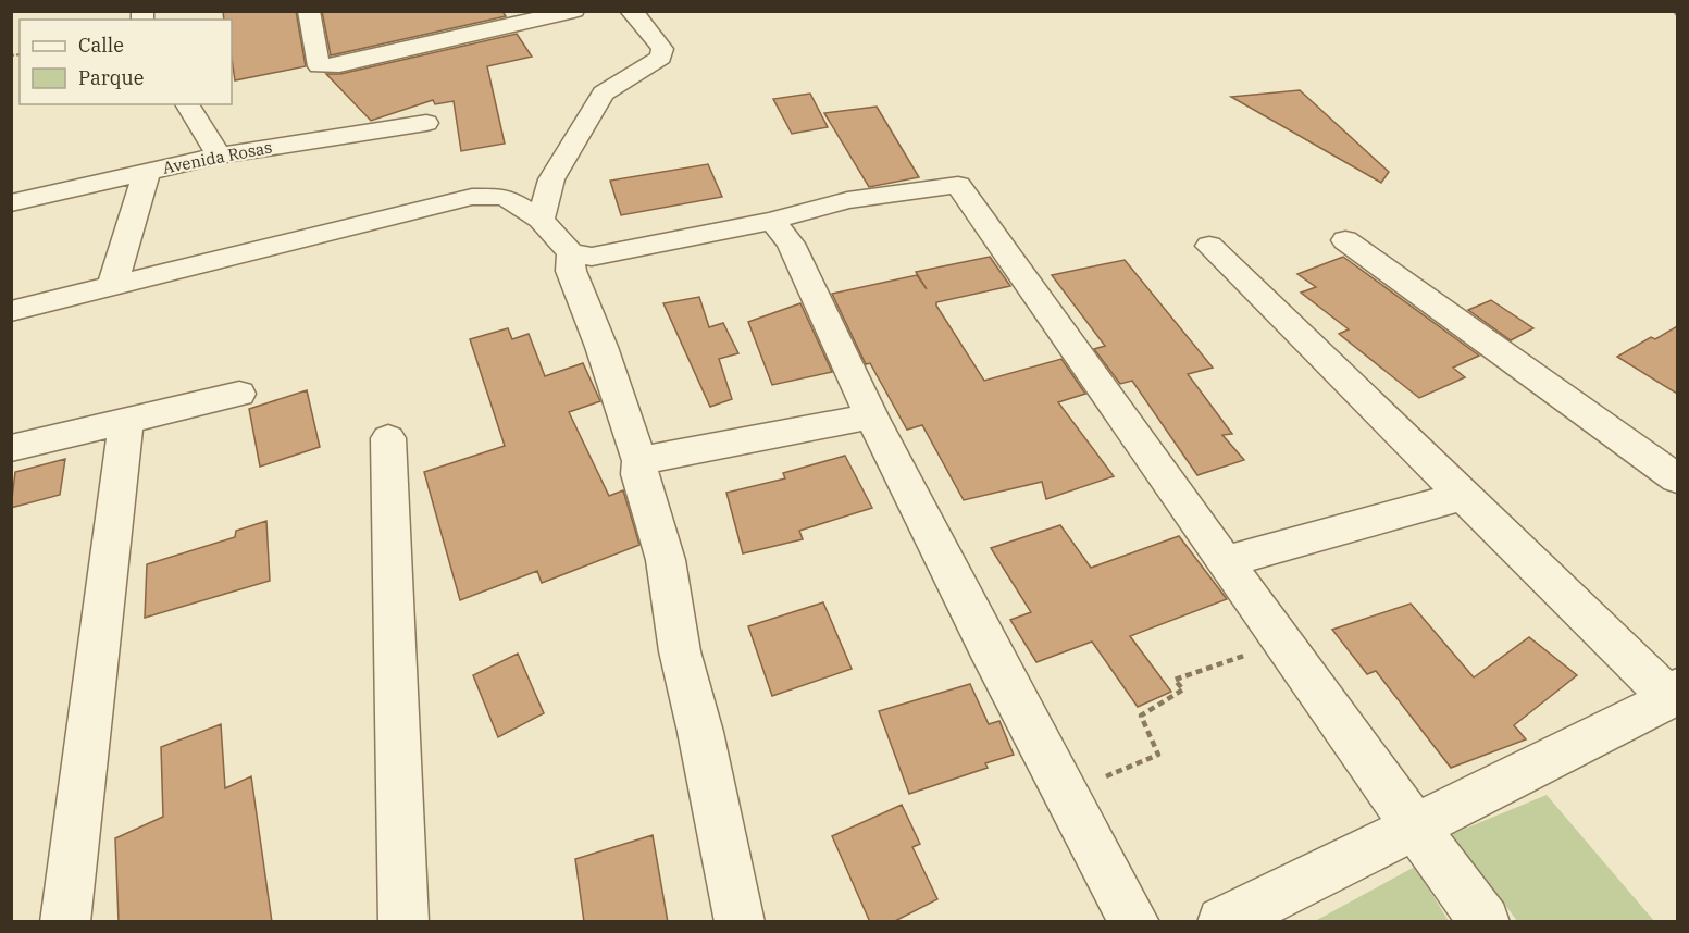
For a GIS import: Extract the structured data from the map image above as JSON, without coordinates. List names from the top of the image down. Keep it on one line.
{"streets":{"street":["Avenida Rosas"]},"legend":["Calle","Parque"]}
